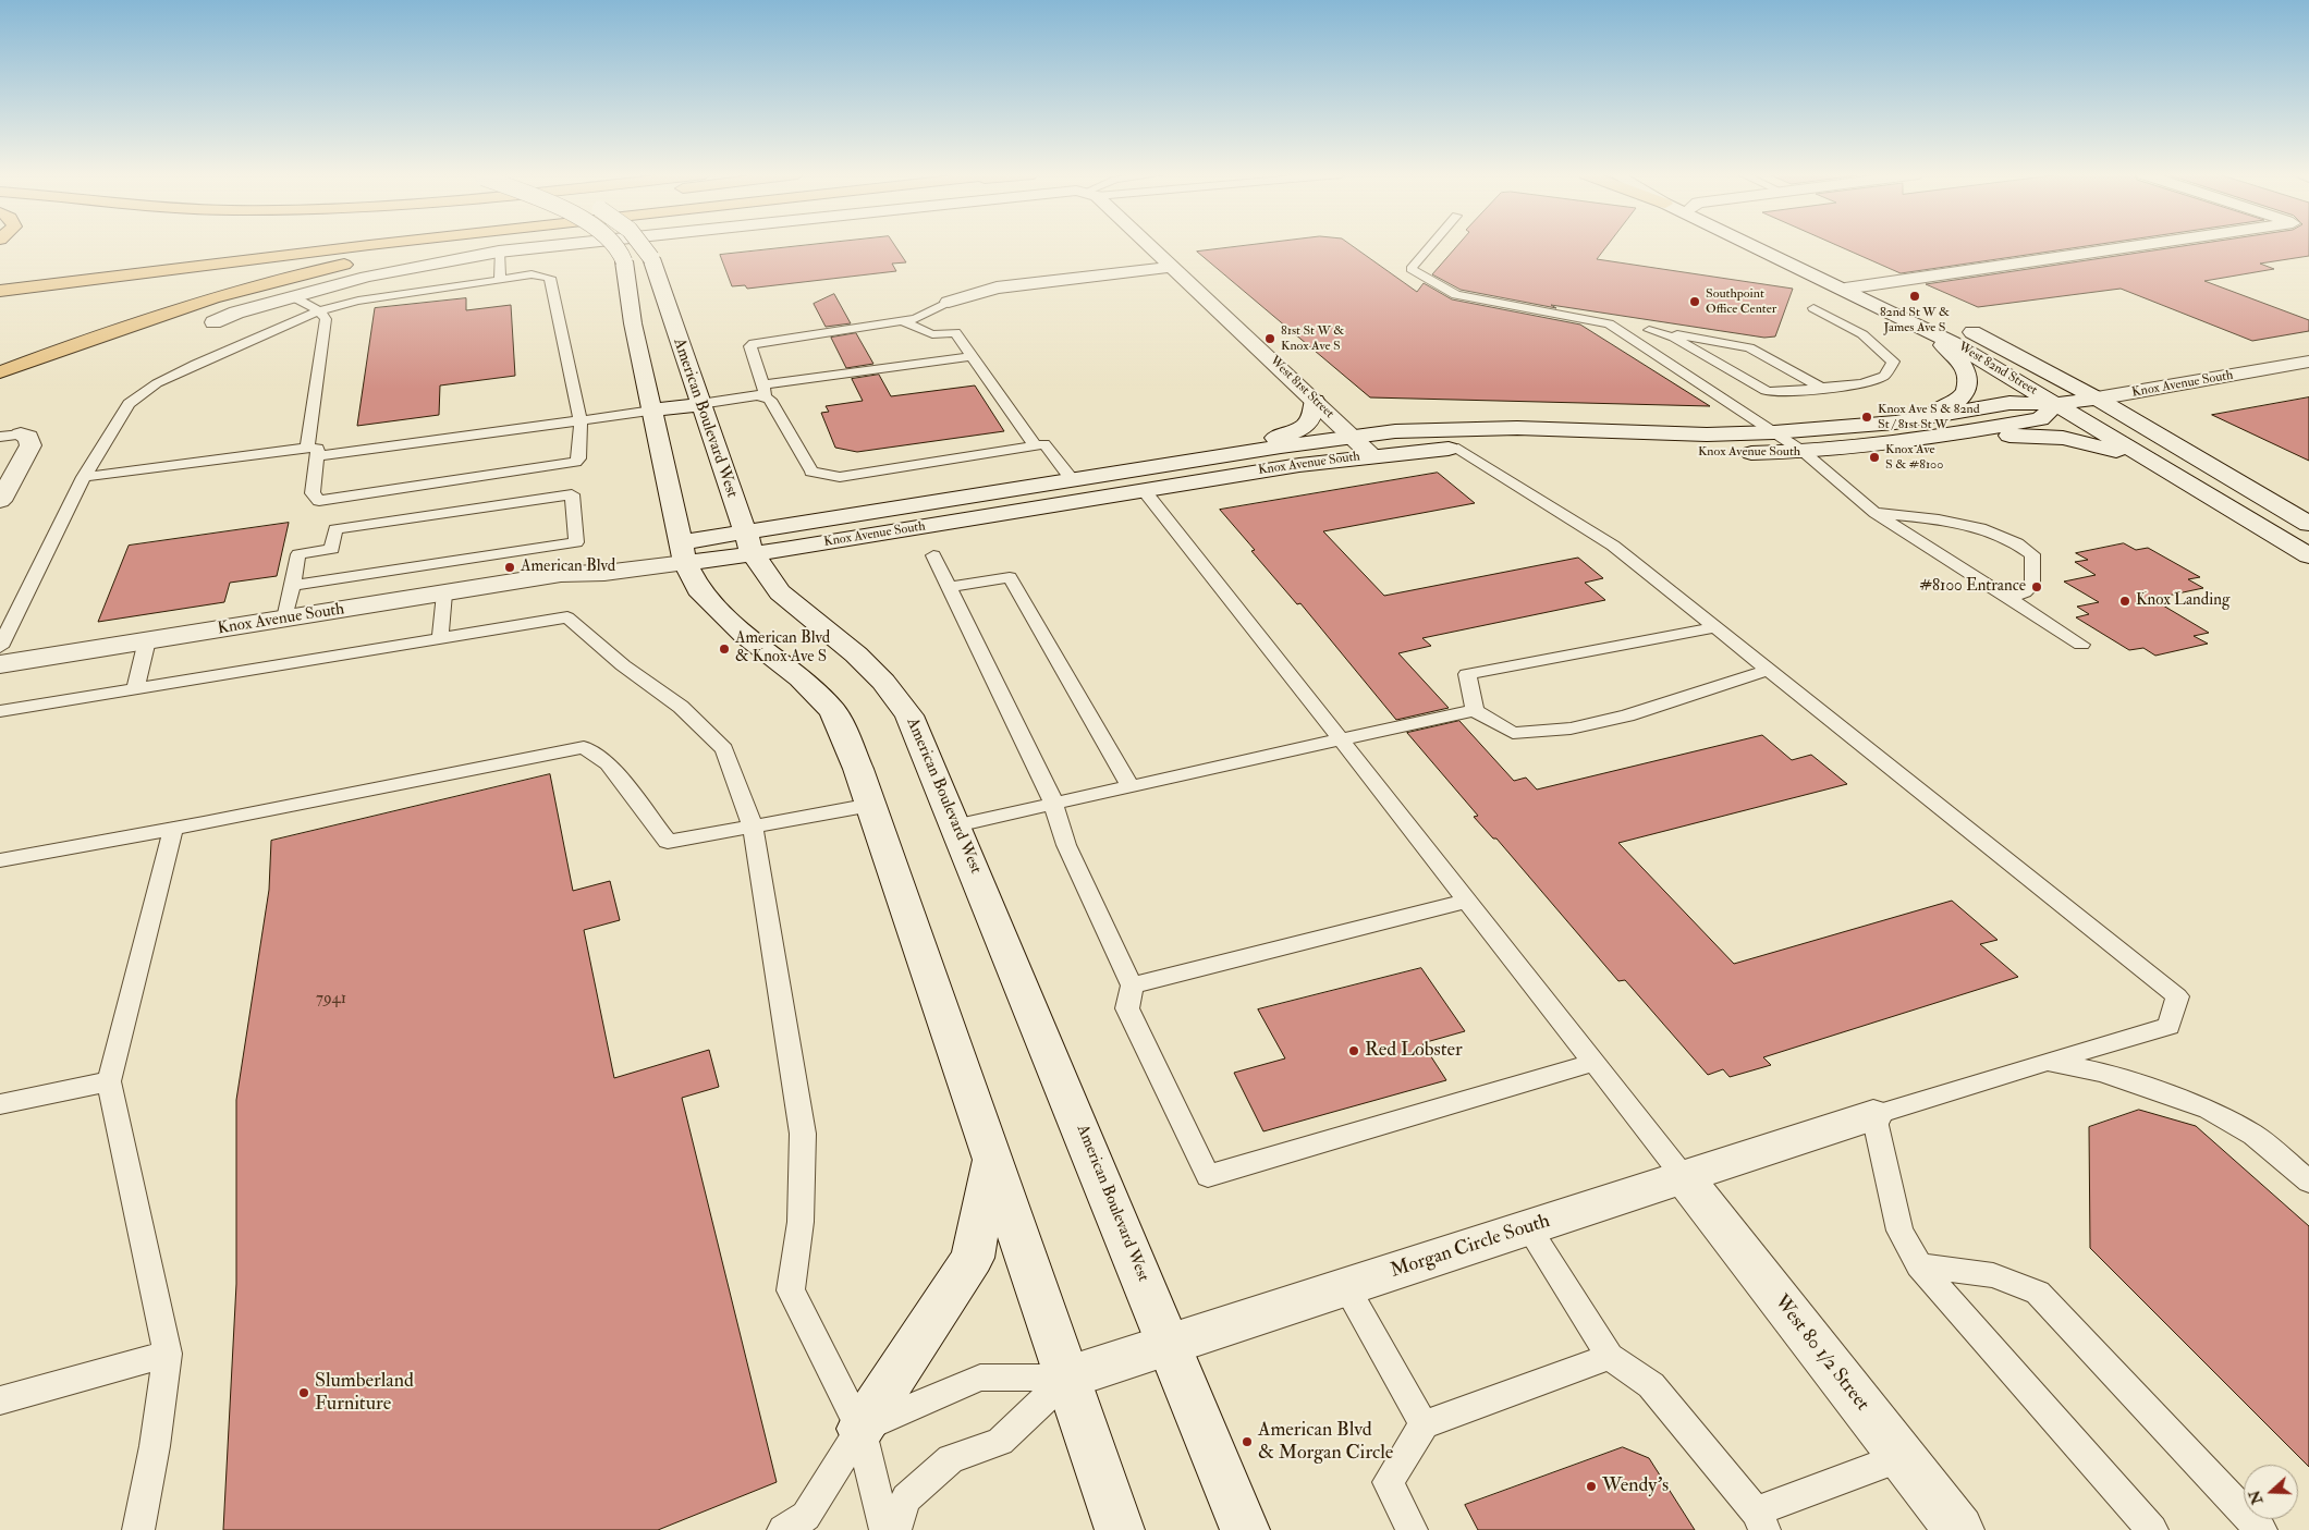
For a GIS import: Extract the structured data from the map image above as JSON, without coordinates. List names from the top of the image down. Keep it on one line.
{"streets":{"street":["West 82nd Street","Knox Avenue South","West 81st Street","American Boulevard West","Morgan Circle South","West 80 1/2 Street"]},"crossings":[["West 82nd Street","Knox Avenue South"],["Knox Avenue South","West 81st Street"],["Knox Avenue South","American Boulevard West"],["American Boulevard West","Morgan Circle South"],["Morgan Circle South","West 80 1/2 Street"]],"places":["82nd St W & James Ave S","Southpoint Office Center","81st St W & Knox Ave S","Knox Ave S & 82nd St / 81st St W","Knox Ave S & #8100","American Blvd","#8100 Entrance","Knox Landing","American Blvd & Knox Ave S","Red Lobster","Slumberland Furniture","American Blvd & Morgan Circle","Wendy's"],"house_numbers":["7941"],"north":"left"}
